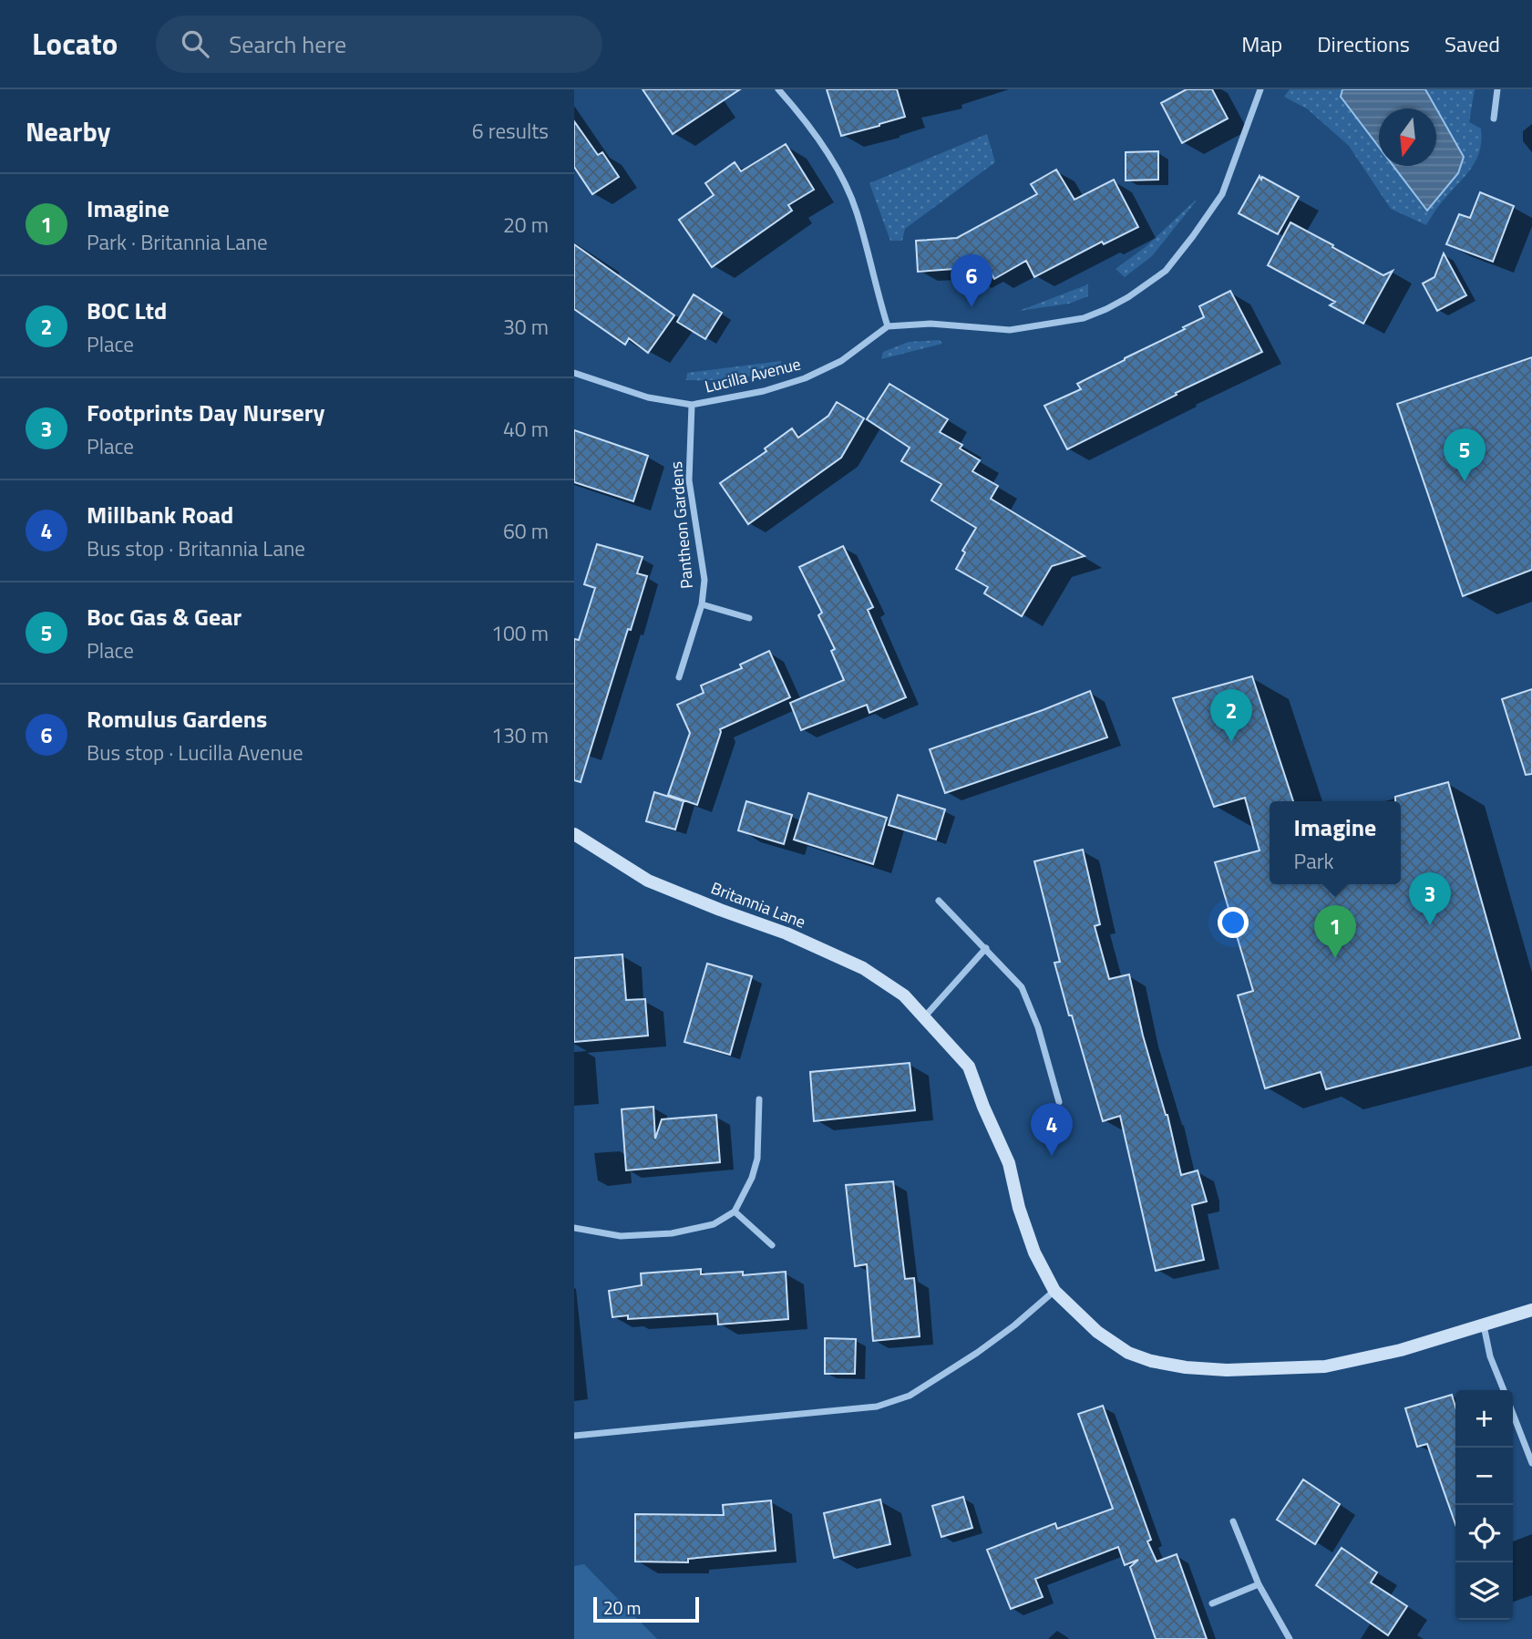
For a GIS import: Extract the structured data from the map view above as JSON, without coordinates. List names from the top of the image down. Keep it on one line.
{"streets":{"street":["Lucilla Avenue","Pantheon Gardens","Britannia Lane"]},"crossings":[["Lucilla Avenue","Pantheon Gardens"]],"scale_bar":"20 m","north":"bottom","page":{"header":"Locato","search":"Search here","nav":["Map","Directions","Saved"],"heading":["Nearby","6 results"],"list":[{"mark":"1","name":"Imagine","note":"Park · Britannia Lane","value":"20 m"},{"mark":"2","name":"BOC Ltd","note":"Place","value":"30 m"},{"mark":"3","name":"Footprints Day Nursery","note":"Place","value":"40 m"},{"mark":"4","name":"Millbank Road","note":"Bus stop · Britannia Lane","value":"60 m"},{"mark":"5","name":"Boc Gas & Gear","note":"Place","value":"100 m"},{"mark":"6","name":"Romulus Gardens","note":"Bus stop · Lucilla Avenue","value":"130 m"}],"pins":["6","5","2","3","1","4"],"popup":["Imagine","Park"],"map_buttons":["+","−"],"scale":"20 m"}}
